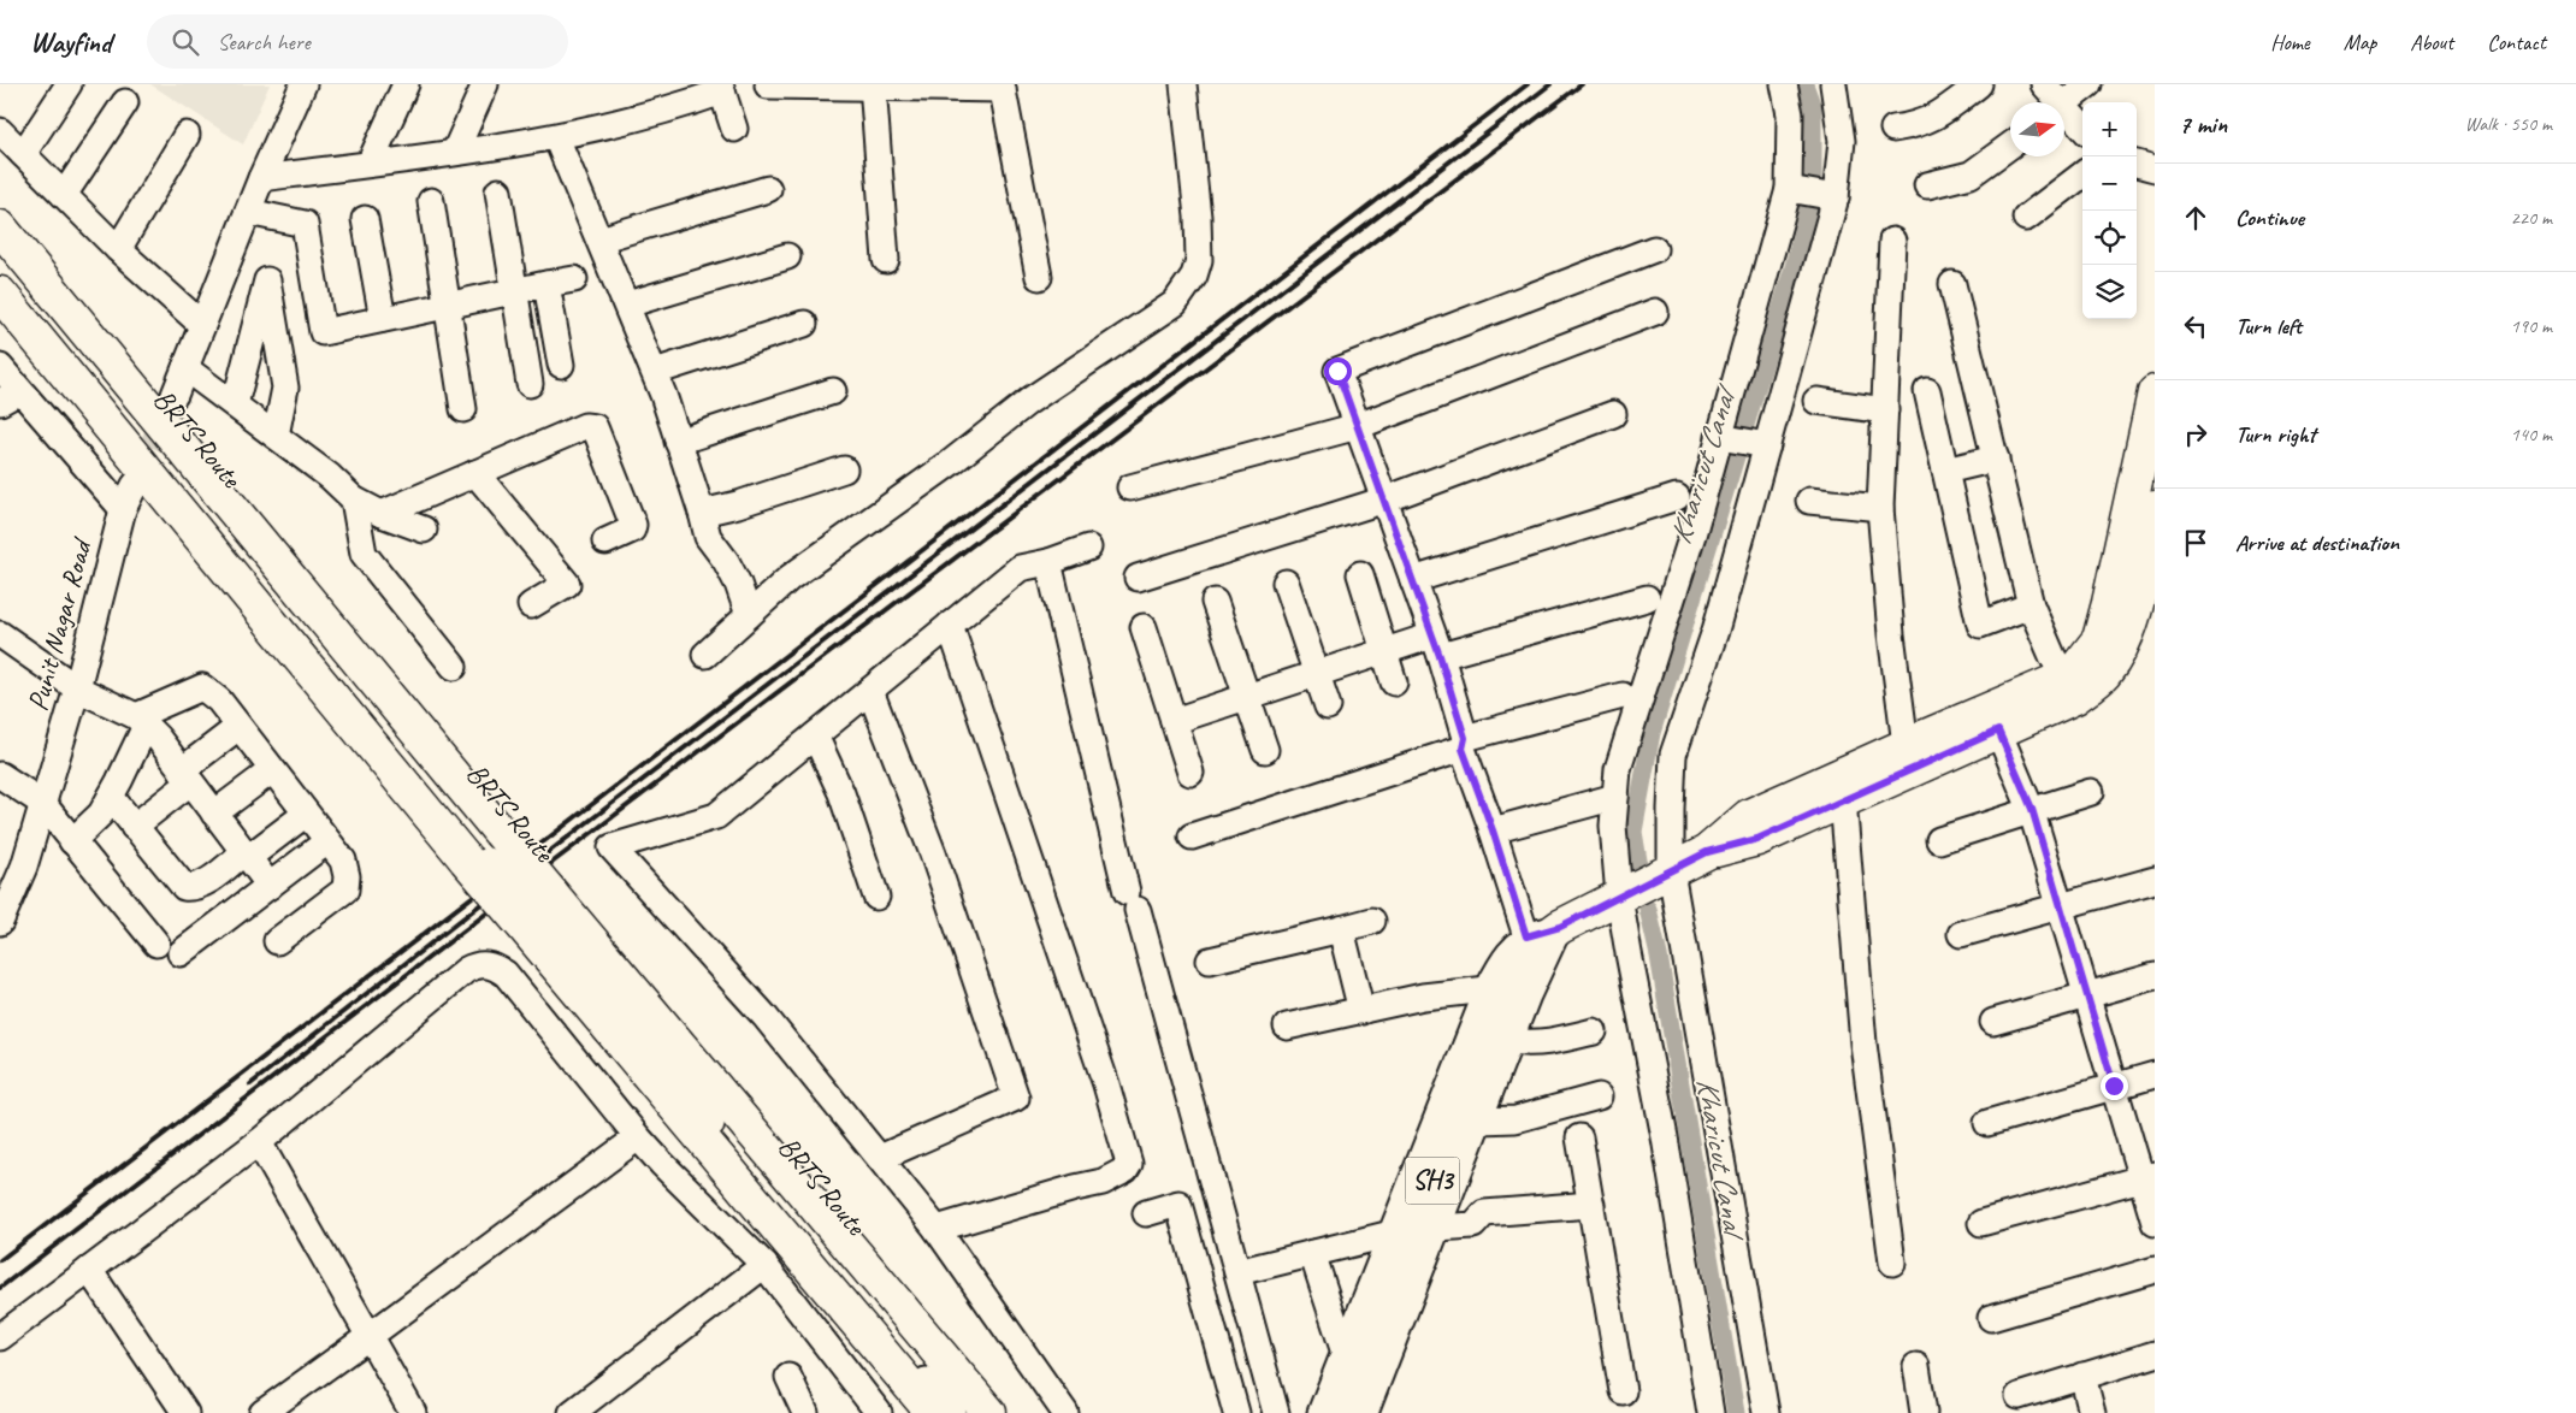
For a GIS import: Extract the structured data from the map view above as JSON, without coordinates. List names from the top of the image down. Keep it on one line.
{"streets":{"main road":["SH3"],"street":["BRTS Route","Punit Nagar Road"]},"water":["Kharicut Canal"],"north":"right","page":{"header":"Wayfind","search":"Search here","nav":["Home","Map","About","Contact"],"heading":["7 min","Walk · 550 m"],"map_buttons":["+","−"],"list":[["Continue","220 m"],["Turn left","190 m"],["Turn right","140 m"],"Arrive at destination"]}}
